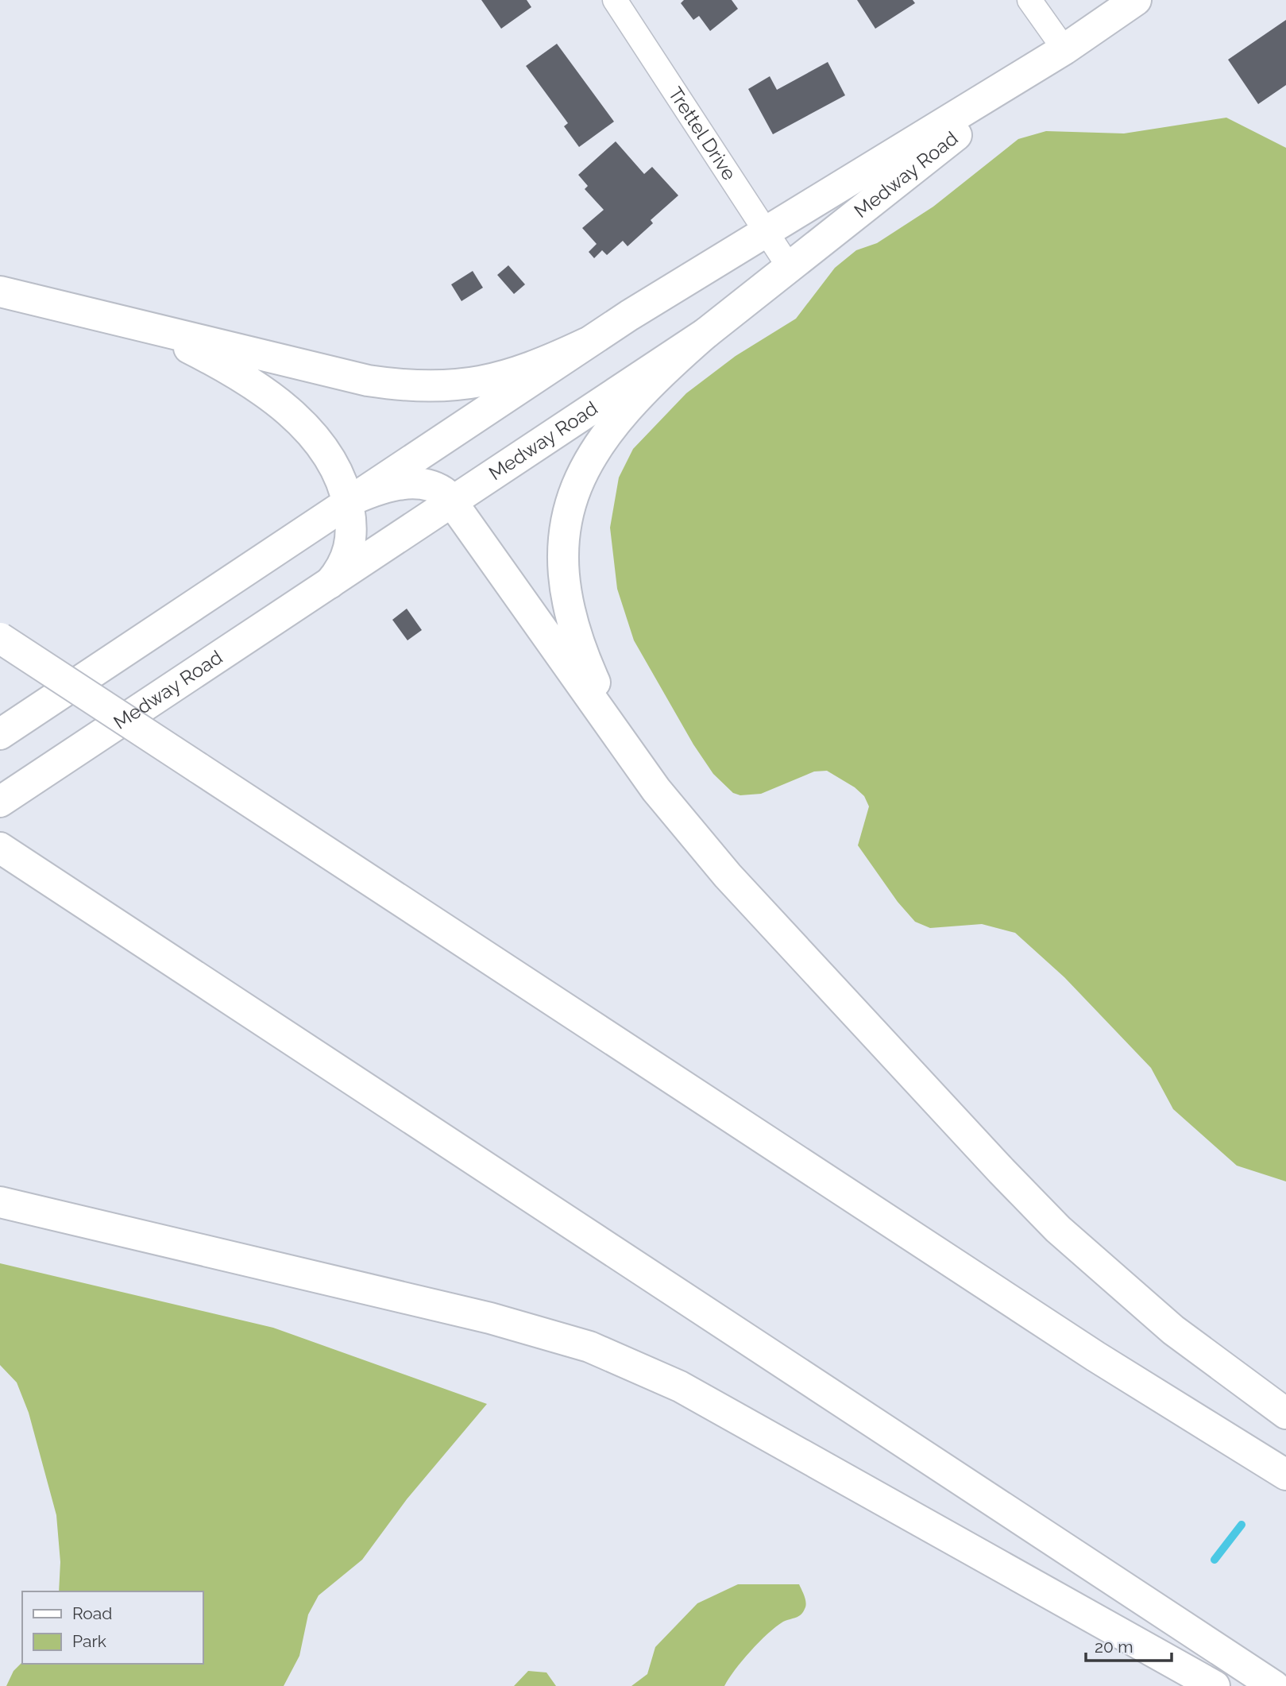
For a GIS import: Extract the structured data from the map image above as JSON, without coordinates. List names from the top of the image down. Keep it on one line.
{"streets":{"main road":["Medway Road"],"street":["Trettel Drive"]},"crossings":[["Trettel Drive","Medway Road"]],"legend":["Road","Park"],"scale_bar":"20 m"}
